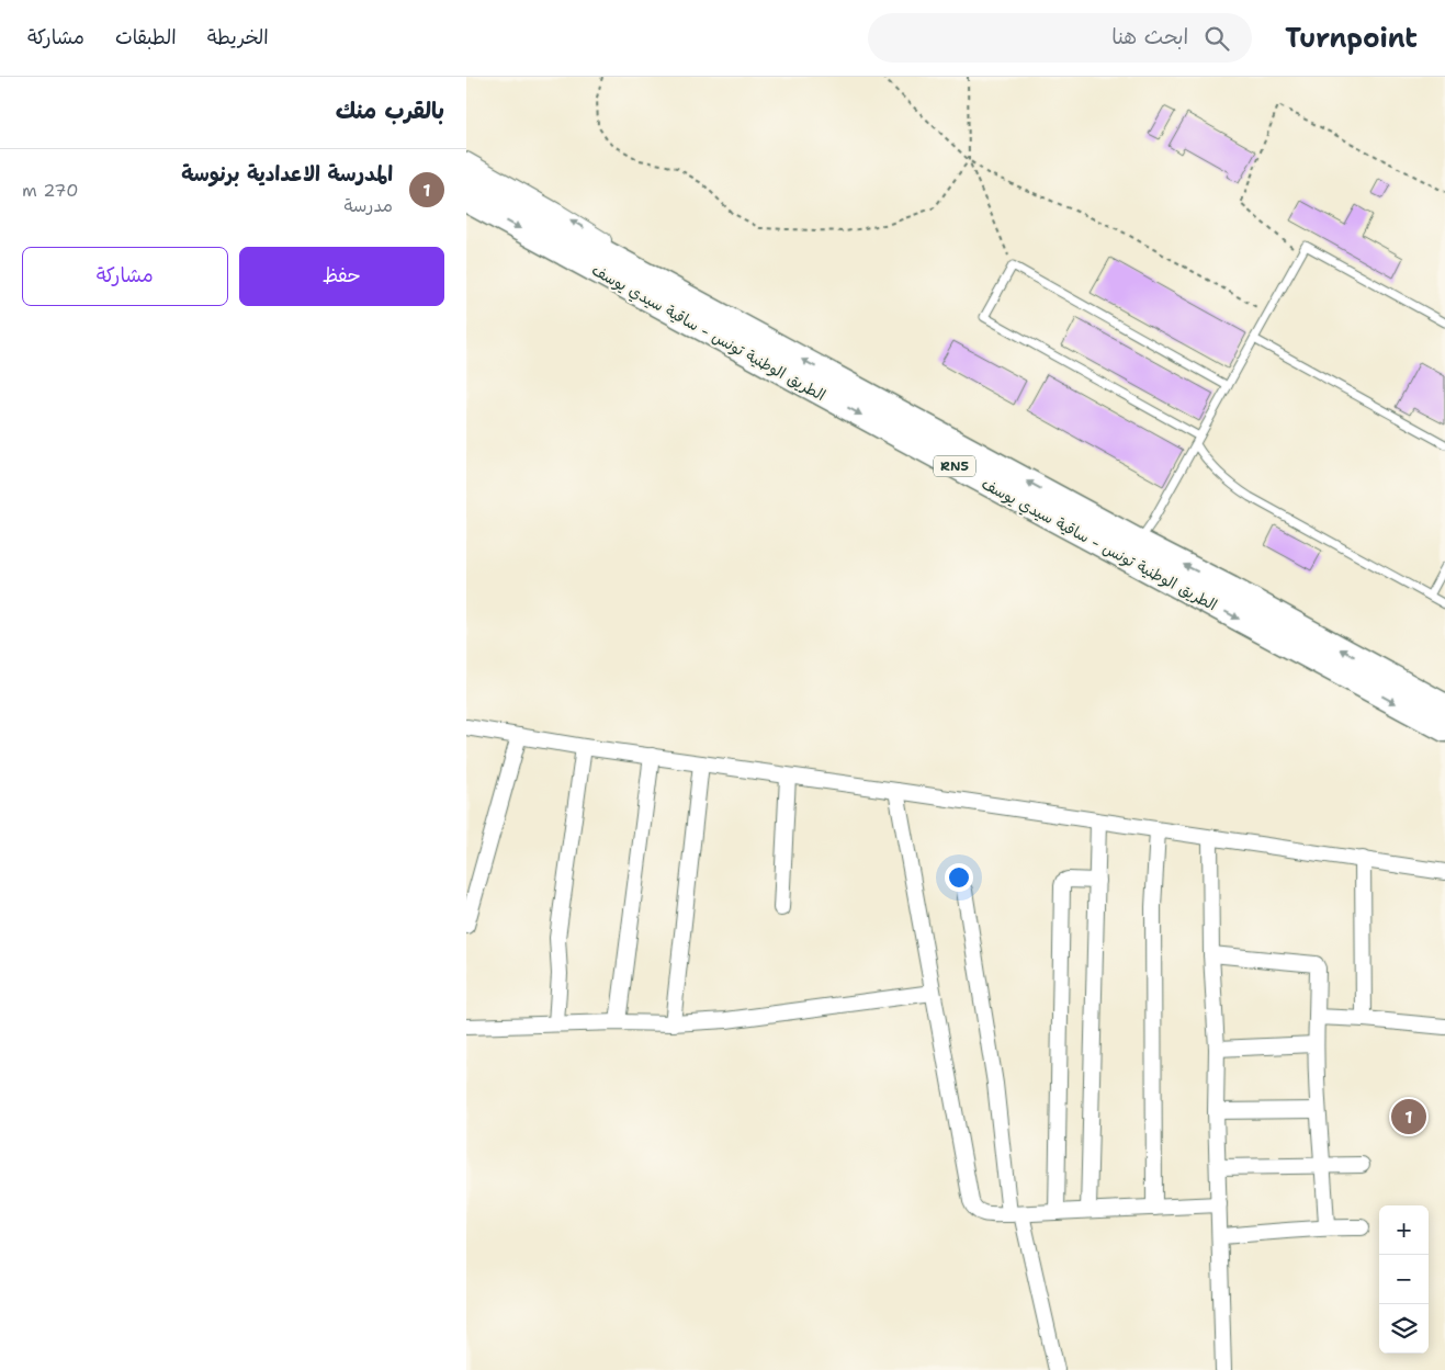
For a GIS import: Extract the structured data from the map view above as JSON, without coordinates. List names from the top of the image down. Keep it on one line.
{"streets":{"main road":["الطريق الوطنية تونس - ساقية سيدي يوسف","RN5"]},"page":{"header":"Turnpoint","search":"ابحث هنا","nav":["الخريطة","الطبقات","مشاركة"],"heading":"بالقرب منك","list":[{"mark":"1","name":"المدرسة الاعدادية برنوسة","note":"مدرسة","value":"270 m"}],"buttons":["حفظ","مشاركة"],"pins":"1","map_buttons":["+","−"]}}
